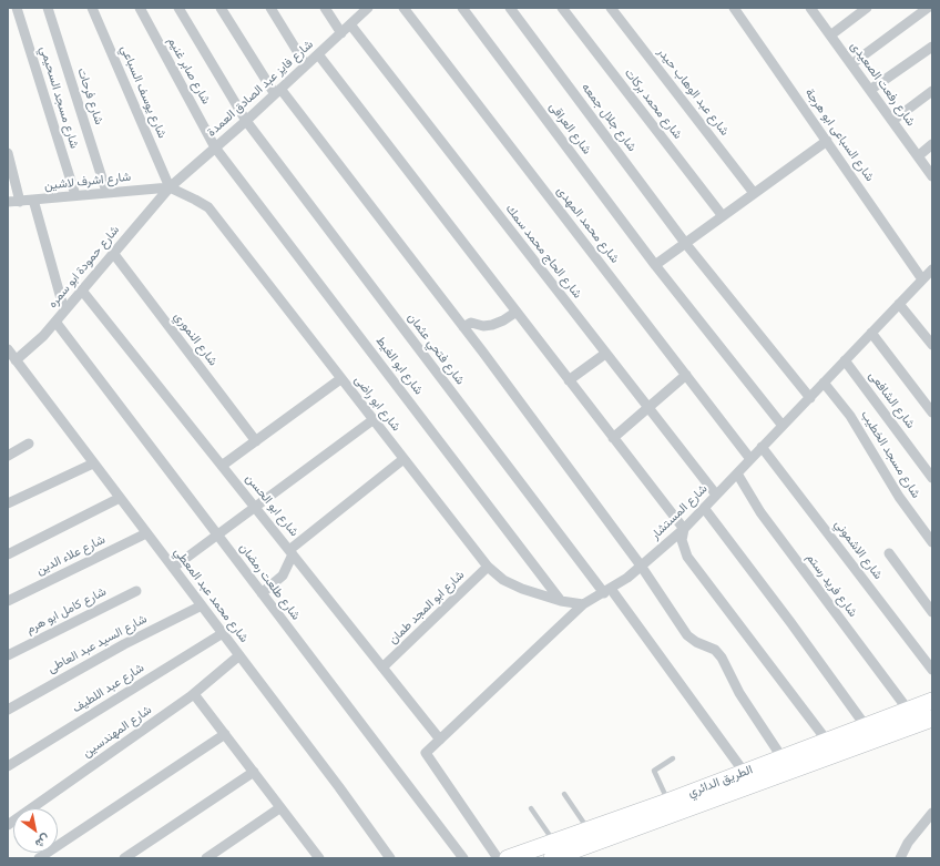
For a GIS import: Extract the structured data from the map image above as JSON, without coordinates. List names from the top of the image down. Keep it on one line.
{"streets":{"highway":["الطريق الدائري"],"street":["شارع صابر غنيم","شارع رفعت الصعيدى","شارع فايز عبد الصادق العمدة","شارع يوسف السباعي","شارع عبد الوهاب حيدر","شارع فرحات","شارع مسجد السحيمي","شارع محمد بركات","شارع جلال جمعه","شارع العراقى","شارع السباعى ابو هرجة","شارع اشرف لاشين","شارع محمد المهدى","شارع الحاج محمد سمك","شارع حمودة ابو سمره","شارع النموري","شارع فتحي عثمان","شارع ابو الغيط","شارع الشافعى","شارع ابو راضى","شارع مسجد الخطيب","شارع ابو الحسن","شارع المستشار","شارع الاشموني","شارع علاء الدين","شارع طلعت رمضان","شارع فريد رستم","شارع محمد عبد المعطي","شارع ابو المجد طمان","شارع كامل ابو هرم","شارع السيد عبد العاطى","شارع عبد اللطيف","شارع المهندسين"]},"crossings":[["شارع صابر غنيم","شارع فايز عبد الصادق العمدة"],["شارع صابر غنيم","شارع ابو الغيط"],["شارع فايز عبد الصادق العمدة","شارع يوسف السباعي"],["شارع فايز عبد الصادق العمدة","شارع اشرف لاشين"],["شارع فايز عبد الصادق العمدة","شارع الحاج محمد سمك"],["شارع فايز عبد الصادق العمدة","شارع حمودة ابو سمره"],["شارع فايز عبد الصادق العمدة","شارع فتحي عثمان"],["شارع فايز عبد الصادق العمدة","شارع ابو الغيط"],["شارع فايز عبد الصادق العمدة","شارع ابو راضى"],["شارع يوسف السباعي","شارع اشرف لاشين"],["شارع يوسف السباعي","شارع حمودة ابو سمره"],["شارع يوسف السباعي","شارع ابو راضى"],["شارع فرحات","شارع اشرف لاشين"],["شارع مسجد السحيمي","شارع اشرف لاشين"],["شارع جلال جمعه","شارع المستشار"],["شارع العراقى","شارع المستشار"],["شارع السباعى ابو هرجة","شارع المستشار"],["شارع اشرف لاشين","شارع حمودة ابو سمره"],["شارع اشرف لاشين","شارع ابو راضى"],["شارع محمد المهدى","شارع المستشار"],["شارع الحاج محمد سمك","شارع المستشار"],["شارع حمودة ابو سمره","شارع النموري"],["شارع حمودة ابو سمره","شارع ابو راضى"],["شارع حمودة ابو سمره","شارع ابو الحسن"],["شارع حمودة ابو سمره","شارع طلعت رمضان"],["شارع حمودة ابو سمره","شارع محمد عبد المعطي"],["شارع فتحي عثمان","شارع المستشار"],["شارع فتحي عثمان","الطريق الدائري"],["شارع ابو الغيط","شارع ابو راضى"],["شارع الشافعى","شارع المستشار"],["شارع ابو راضى","شارع المستشار"],["شارع ابو راضى","شارع ابو المجد طمان"],["شارع مسجد الخطيب","شارع المستشار"],["شارع ابو الحسن","شارع المستشار"],["شارع ابو الحسن","شارع ابو المجد طمان"],["شارع المستشار","شارع الاشموني"],["شارع المستشار","شارع فريد رستم"],["شارع علاء الدين","شارع محمد عبد المعطي"],["شارع فريد رستم","الطريق الدائري"],["شارع محمد عبد المعطي","شارع السيد عبد العاطى"],["شارع محمد عبد المعطي","شارع عبد اللطيف"],["شارع محمد عبد المعطي","شارع المهندسين"]],"north":"bottom right"}
